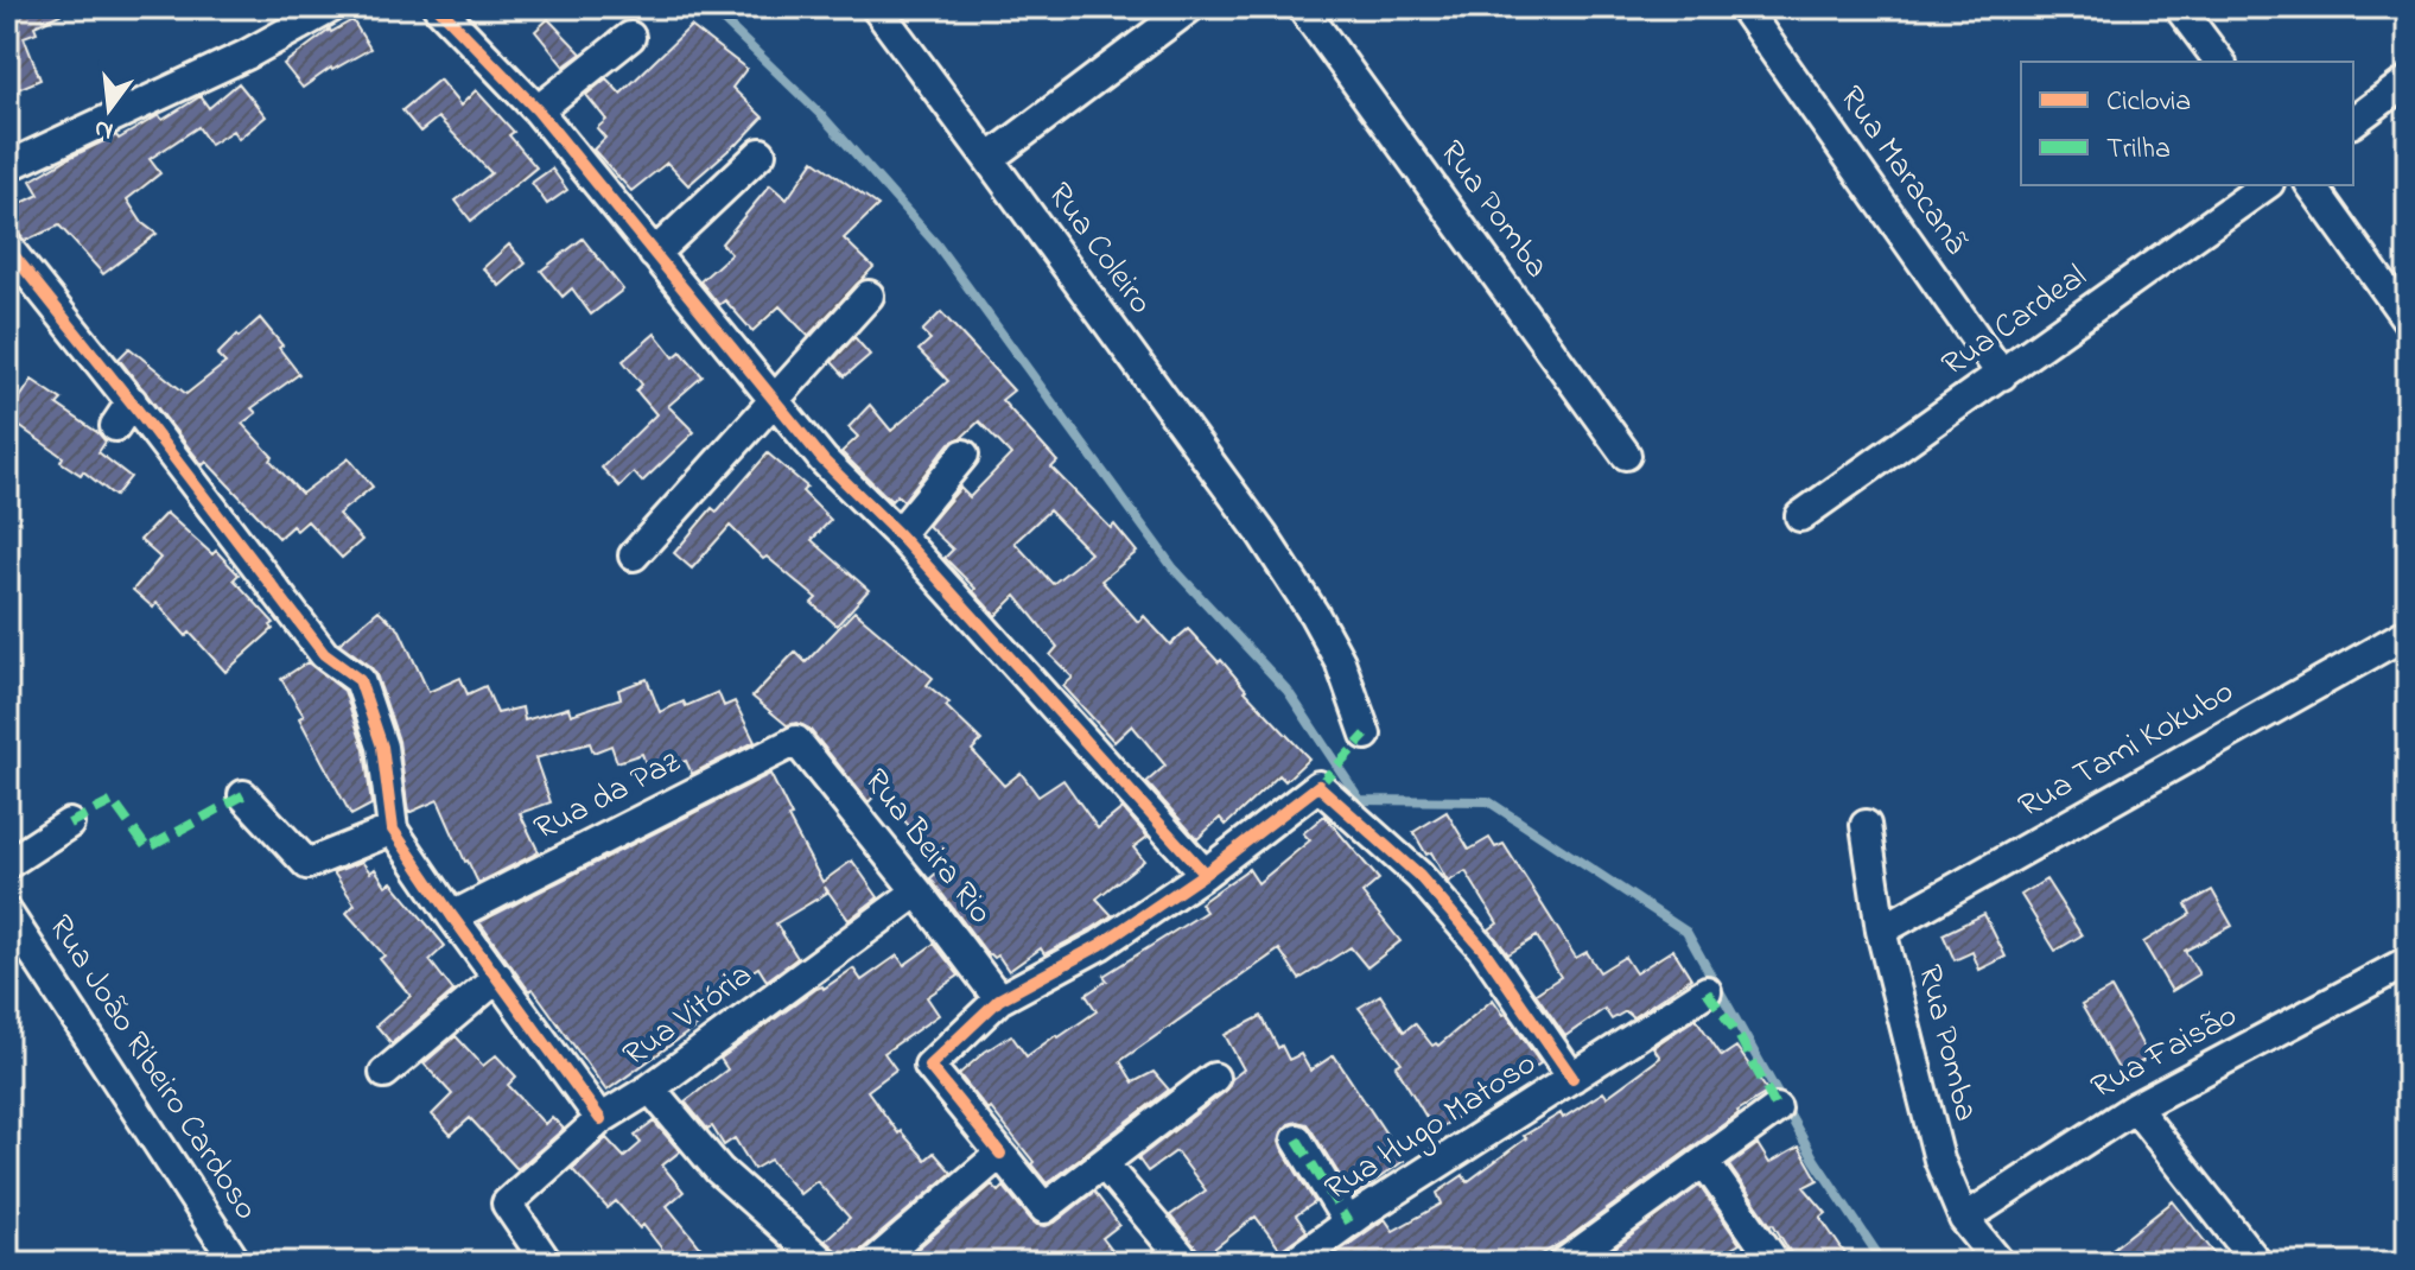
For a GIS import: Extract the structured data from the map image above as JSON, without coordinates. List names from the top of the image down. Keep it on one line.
{"streets":{"street":["Rua Maracanã","Rua Pomba","Rua Coleiro","Rua Cardeal","Rua Tami Kokubo","Rua da Paz","Rua Beira Rio","Rua Vitória","Rua Faisão","Rua João Ribeiro Cardoso","Rua Hugo Matoso"]},"crossings":[["Rua Maracanã","Rua Cardeal"],["Rua Pomba","Rua Tami Kokubo"],["Rua Pomba","Rua Faisão"],["Rua da Paz","Rua Beira Rio"],["Rua Beira Rio","Rua Vitória"]],"legend":["Ciclovia","Trilha"],"north":"bottom"}
